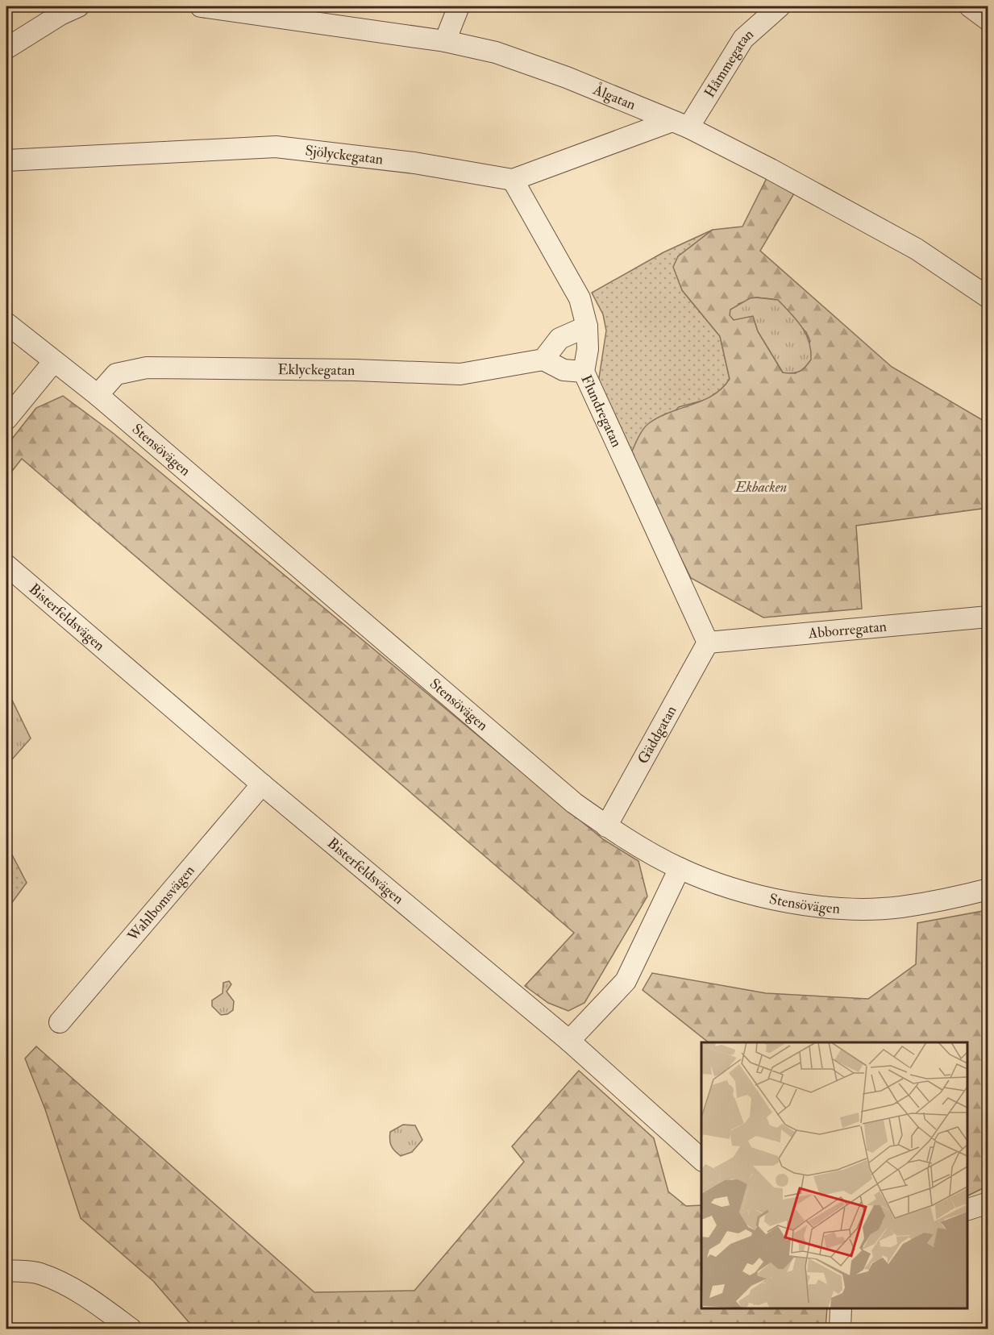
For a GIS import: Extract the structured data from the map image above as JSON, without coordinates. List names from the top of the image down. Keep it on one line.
{"streets":{"street":["Håmmegatan","Ålgatan","Sjölyckegatan","Eklyckegatan","Flundregatan","Stensövägen","Bisterfeldsvägen","Abborregatan","Gäddgatan","Wahlbomsvägen"]},"crossings":[["Håmmegatan","Ålgatan"],["Sjölyckegatan","Flundregatan"],["Eklyckegatan","Stensövägen"],["Flundregatan","Abborregatan"],["Flundregatan","Gäddgatan"],["Stensövägen","Gäddgatan"],["Bisterfeldsvägen","Wahlbomsvägen"],["Abborregatan","Gäddgatan"]],"parks":["Ekbacken"]}
